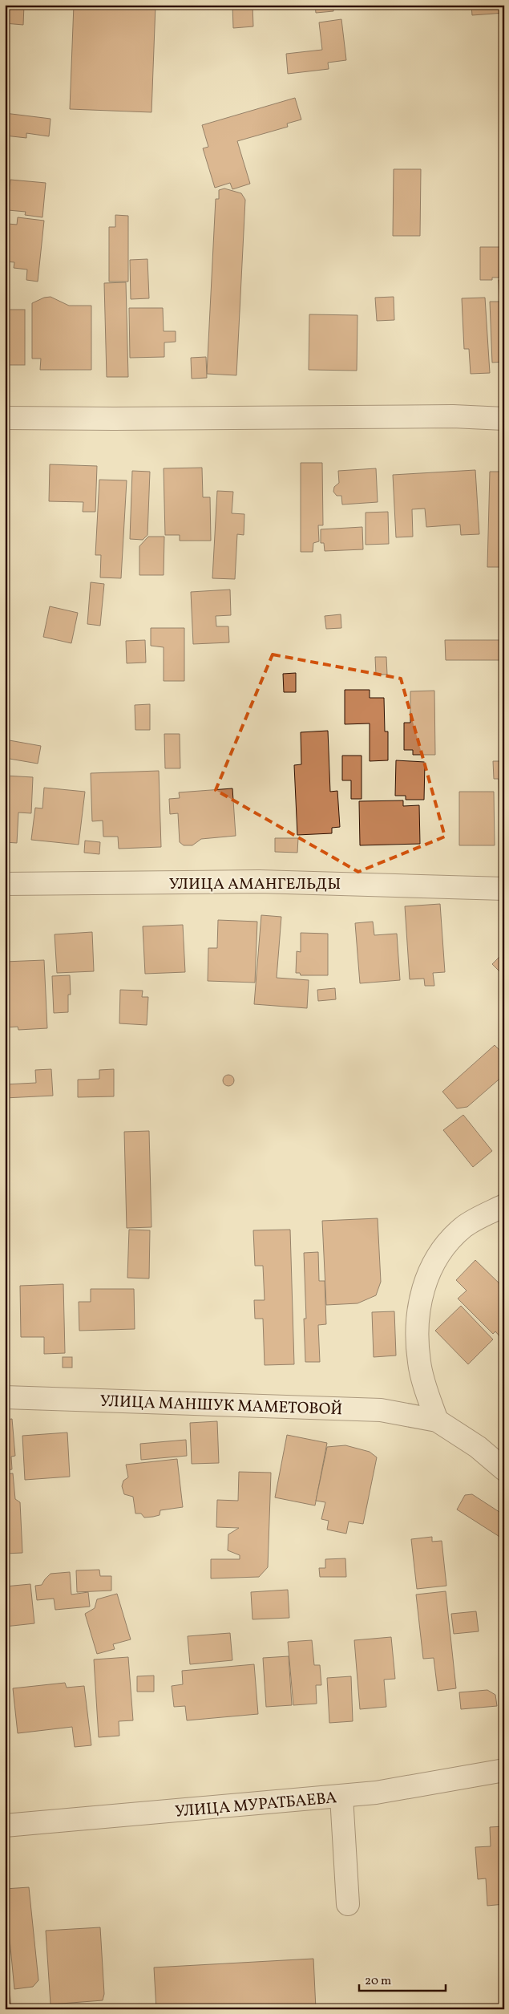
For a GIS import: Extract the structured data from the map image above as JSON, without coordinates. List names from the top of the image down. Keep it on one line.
{"streets":{"street":["УЛИЦА АМАНГЕЛЬДЫ","УЛИЦА МАНШУК МАМЕТОВОЙ","УЛИЦА МУРАТБАЕВА"]},"scale_bar":"20 m"}
